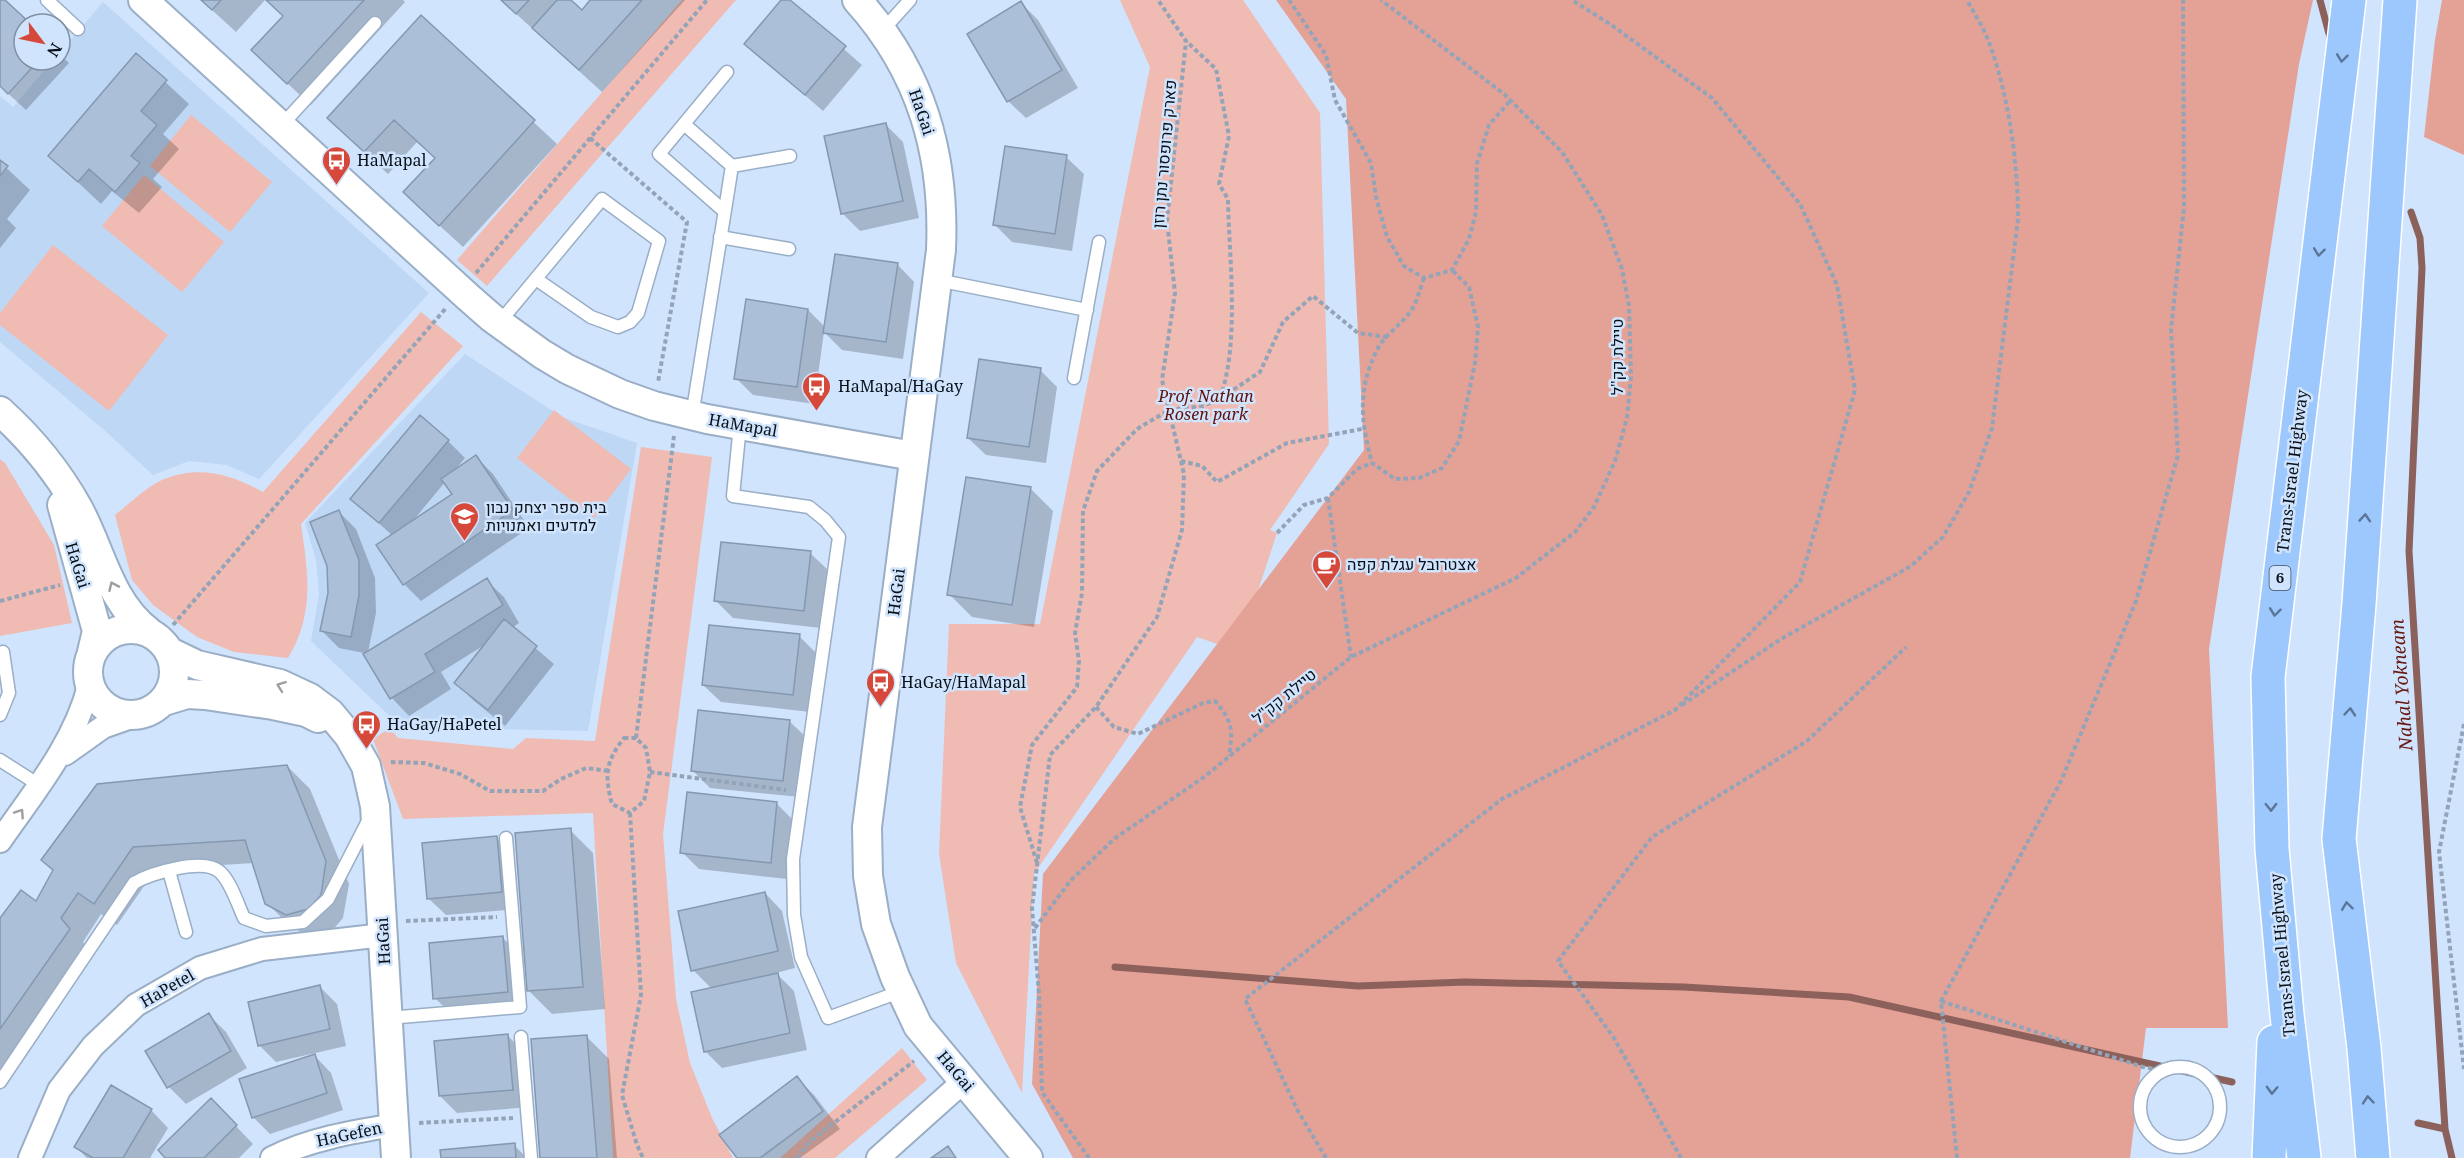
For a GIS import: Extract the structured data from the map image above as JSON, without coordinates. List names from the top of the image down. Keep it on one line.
{"streets":{"highway":["Trans-Israel Highway","6"],"street":["HaGai","HaMapal","HaPetel","HaGefen"],"path":["פארק פרופסור נתן רוזן","טיילת קק\"ל"]},"crossings":[["HaGai","HaMapal"],["HaGai","HaPetel"],["HaGai","HaGefen"],["פארק פרופסור נתן רוזן","טיילת קק\"ל"]],"water":["Nahal Yokneam"],"parks":["Prof. Nathan Rosen park"],"places":{"bus stop":["HaMapal","HaMapal/HaGay","HaGay/HaMapal","HaGay/HaPetel"],"school or university":["בית ספר יצחק נבון למדעים ואמנויות"],"cafe":["אצטרובל עגלת קפה"]},"north":"bottom right"}
